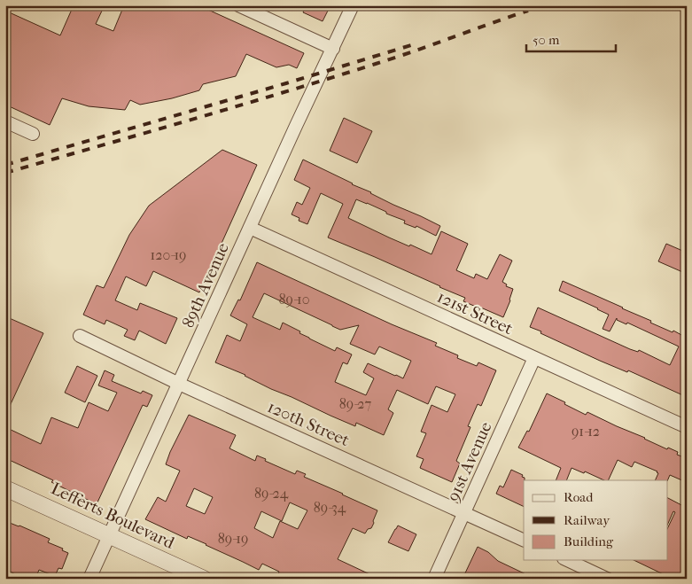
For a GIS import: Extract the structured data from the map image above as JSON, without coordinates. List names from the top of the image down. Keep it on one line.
{"streets":{"street":["89th Avenue","121st Street","120th Street","91st Avenue","Lefferts Boulevard"]},"crossings":[["89th Avenue","121st Street"],["89th Avenue","120th Street"],["89th Avenue","Lefferts Boulevard"],["121st Street","91st Avenue"],["120th Street","91st Avenue"]],"house_numbers":["120-19","89-10","89-27","91-12","89-24","89-34","89-19"],"legend":["Road","Railway","Building"],"scale_bar":"50 m"}
